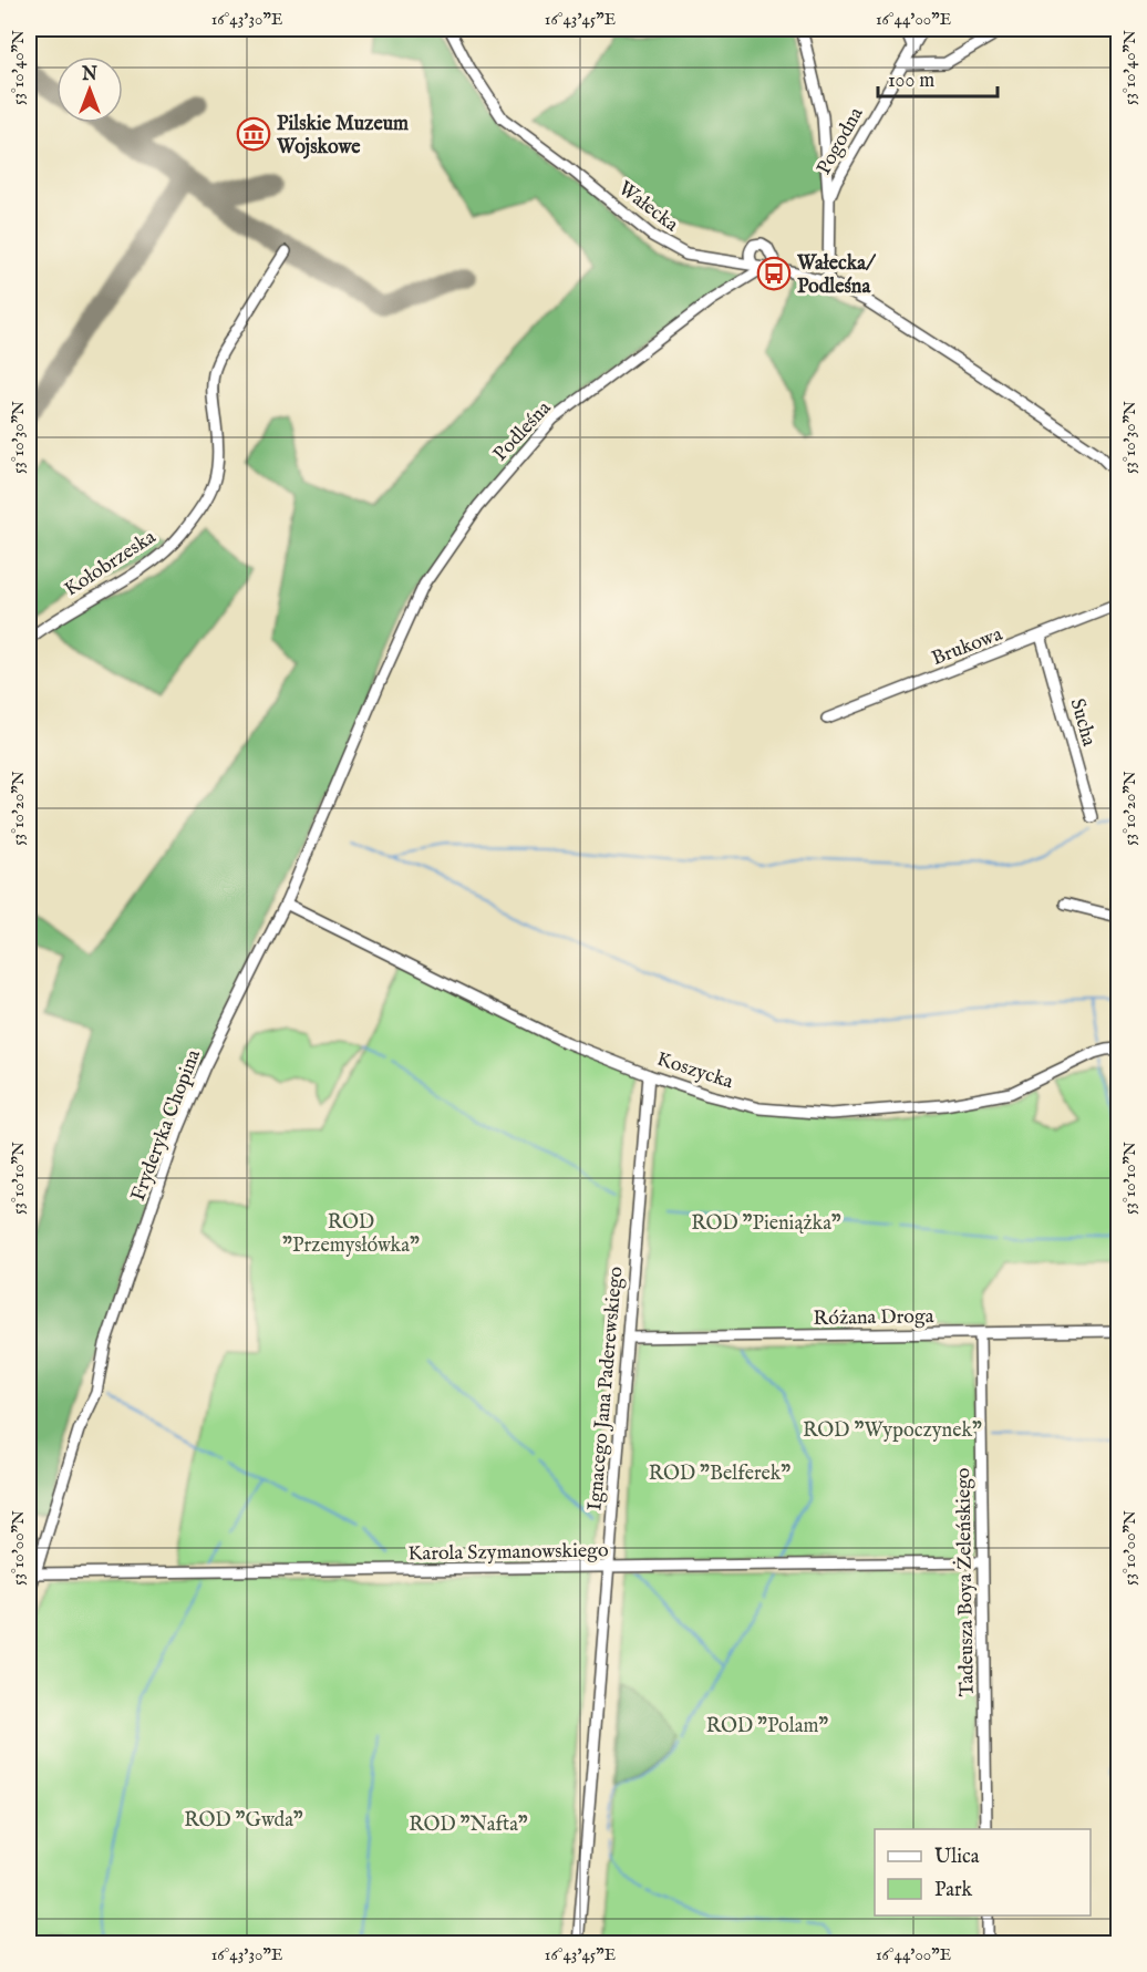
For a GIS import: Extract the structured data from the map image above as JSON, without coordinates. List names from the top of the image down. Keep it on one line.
{"streets":{"street":["Pogodna","Wałecka","Podleśna","Kołobrzeska","Brukowa","Sucha","Koszycka","Fryderyka Chopina","Różana Droga","Ignacego Jana Paderewskiego","Karola Szymanowskiego","Tadeusza Boya Żeleńskiego"]},"crossings":[["Pogodna","Wałecka"],["Wałecka","Podleśna"],["Podleśna","Fryderyka Chopina"],["Brukowa","Sucha"],["Koszycka","Fryderyka Chopina"],["Koszycka","Ignacego Jana Paderewskiego"],["Fryderyka Chopina","Karola Szymanowskiego"],["Różana Droga","Ignacego Jana Paderewskiego"],["Różana Droga","Tadeusza Boya Żeleńskiego"],["Ignacego Jana Paderewskiego","Karola Szymanowskiego"],["Karola Szymanowskiego","Tadeusza Boya Żeleńskiego"]],"parks":["ROD \"Przemysłówka\"","ROD \"Pieniążka\"","ROD \"Wypoczynek\"","ROD \"Belferek\"","ROD \"Polam\"","ROD \"Gwda\"","ROD \"Nafta\""],"places":{"museum":["Pilskie Muzeum Wojskowe"],"bus stop":["Wałecka/ Podleśna"]},"legend":["Ulica","Park"],"scale_bar":"100 m","north":"top","coordinates":["16°43'30\"E","16°43'45\"E","16°44'00\"E","53°10'40\"N","53°10'30\"N","53°10'20\"N","53°10'10\"N","53°10'00\"N"]}
